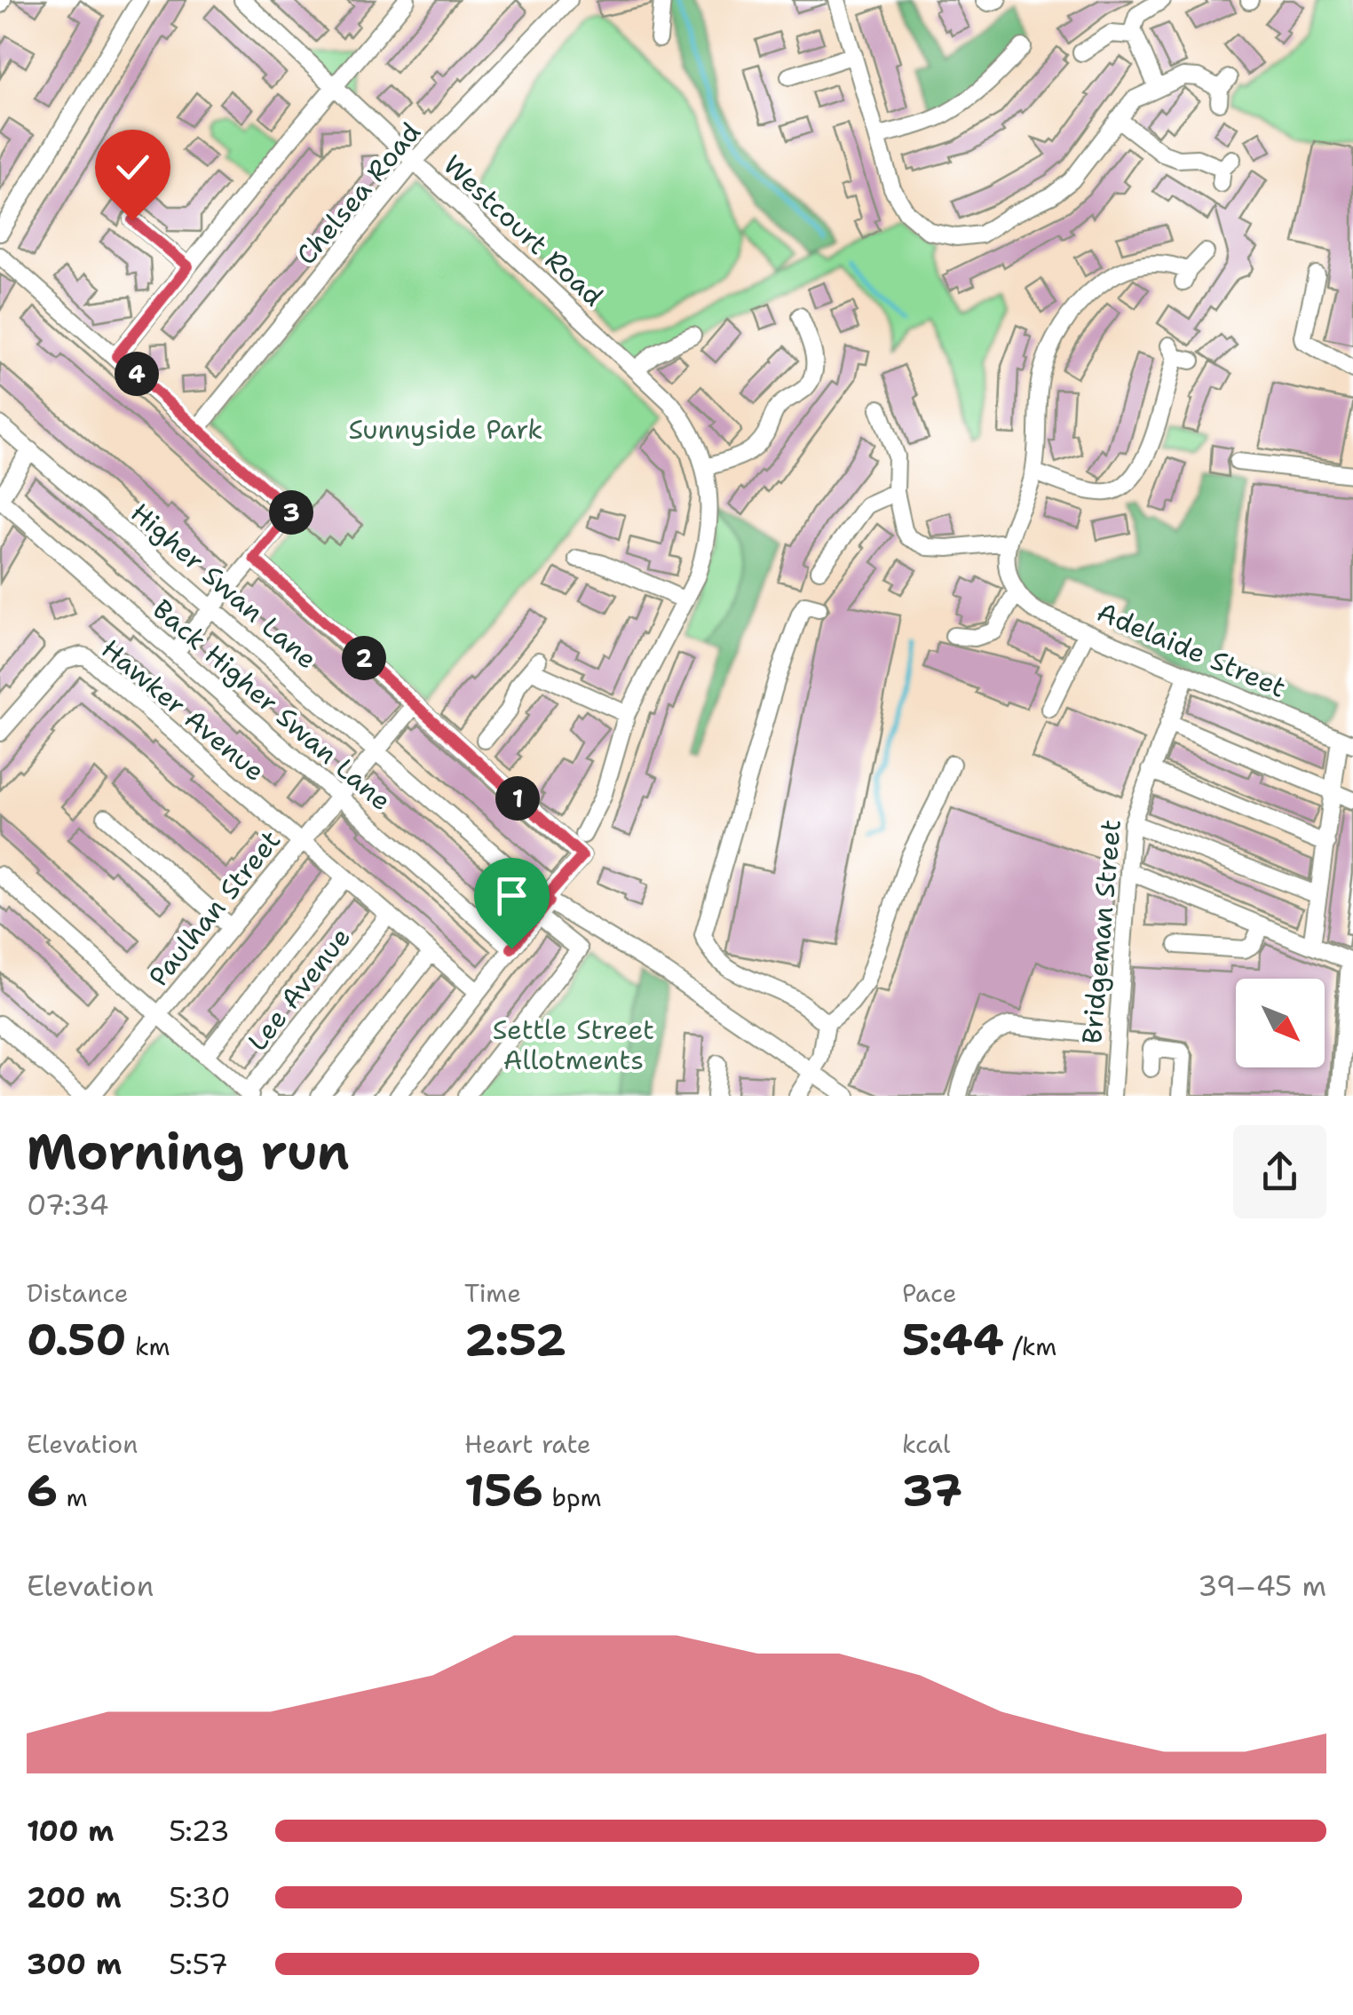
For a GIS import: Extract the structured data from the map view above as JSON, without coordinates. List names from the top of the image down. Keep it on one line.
{"streets":{"street":["Chelsea Road","Westcourt Road","Higher Swan Lane","Adelaide Street","Back Higher Swan Lane","Hawker Avenue","Paulhan Street","Bridgeman Street","Lee Avenue"]},"crossings":[["Chelsea Road","Westcourt Road"],["Higher Swan Lane","Paulhan Street"],["Adelaide Street","Bridgeman Street"],["Back Higher Swan Lane","Paulhan Street"],["Hawker Avenue","Paulhan Street"],["Hawker Avenue","Lee Avenue"]],"parks":["Sunnyside Park","Settle Street Allotments"],"north":"bottom right","page":{"pins":["4","3","2","1"],"heading":["Morning run","07:34"],"stats":[["Distance","0.50 km"],["Time","2:52"],["Pace","5:44 /km"],["Elevation","6 m"],["Heart rate","156 bpm"],["kcal","37"]],"chart":["Elevation","39–45 m"],"list":[{"name":"100 m","note":"5:23"},{"name":"200 m","note":"5:30"},{"name":"300 m","note":"5:57"}]}}
